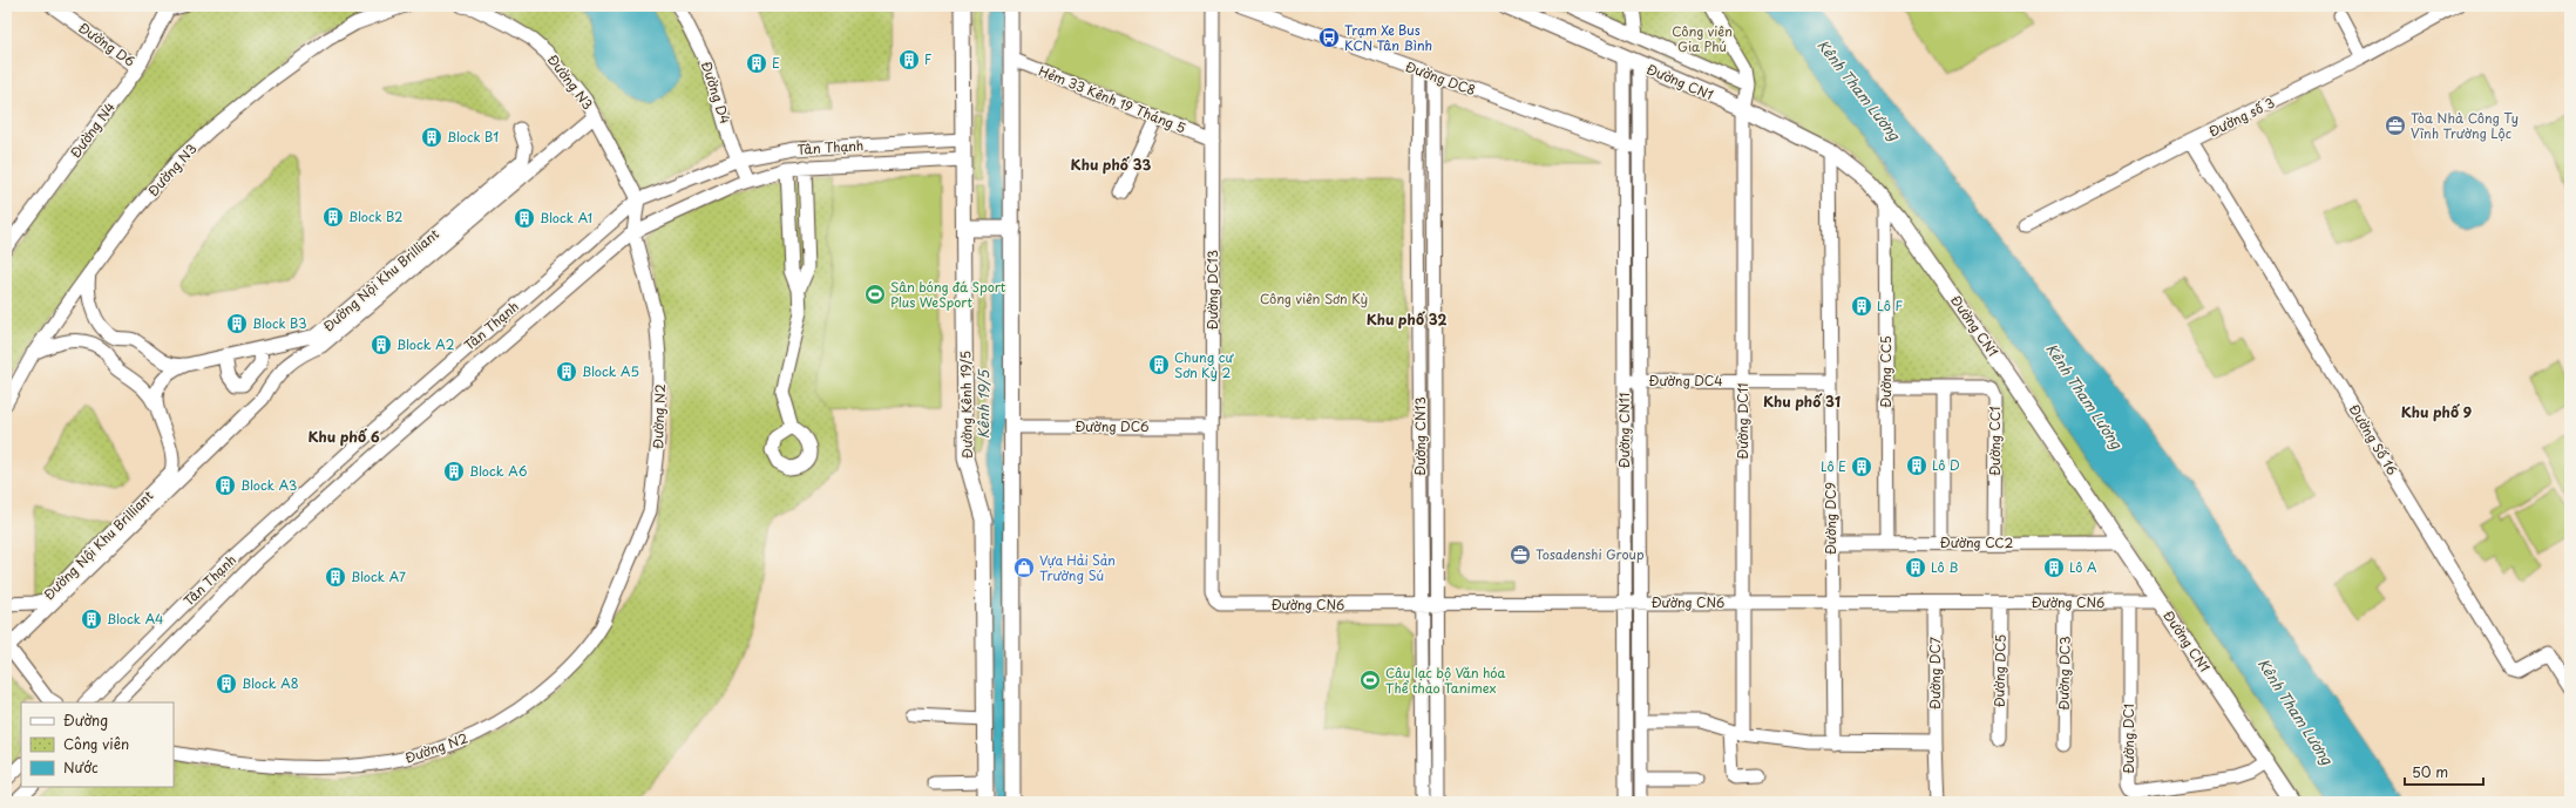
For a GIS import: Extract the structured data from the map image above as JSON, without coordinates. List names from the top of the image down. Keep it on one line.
{"streets":{"street":["Đường D6","Đường DC8","Đường N3","Đường CN1","Đường D4","Hẻm 33 Kênh 19 Tháng 5","Đường số 3","Đường N4","Tân Thạnh","Đường Nội Khu Brilliant","Đường DC13","Đường CC5","Đường DC4","Đường Kênh 19/5","Đường N2","Đường DC11","Đường DC6","Đường CN11","Đường CN13","Đường Số 16","Đường CC1","Đường DC9","Đường CC2","Đường CN6","Đường DC5","Đường DC7","Đường DC3","Đường DC1"]},"crossings":[["Đường D6","Đường N4"],["Đường DC8","Đường CN11"],["Đường DC8","Đường CN13"],["Đường N3","Tân Thạnh"],["Đường N3","Đường Nội Khu Brilliant"],["Đường N3","Đường N2"],["Đường CN1","Đường CC5"],["Đường CN1","Đường DC11"],["Đường CN1","Đường CN11"],["Đường CN1","Đường DC9"],["Đường CN1","Đường CC2"],["Đường CN1","Đường CN6"],["Đường CN1","Đường DC1"],["Đường D4","Tân Thạnh"],["Hẻm 33 Kênh 19 Tháng 5","Đường DC13"],["Đường số 3","Đường Số 16"],["Tân Thạnh","Đường Kênh 19/5"],["Tân Thạnh","Đường N2"],["Đường DC13","Đường DC6"],["Đường DC13","Đường CN6"],["Đường CC5","Đường CC1"],["Đường CC5","Đường CC2"],["Đường DC4","Đường DC11"],["Đường DC4","Đường CN11"],["Đường DC4","Đường DC9"],["Đường DC11","Đường CN6"],["Đường CN11","Đường CN6"],["Đường CN13","Đường CN6"],["Đường CC1","Đường CC2"],["Đường DC9","Đường CC2"],["Đường DC9","Đường CN6"],["Đường CN6","Đường DC5"],["Đường CN6","Đường DC7"],["Đường CN6","Đường DC3"],["Đường CN6","Đường DC1"]],"districts":["Khu phố 33","Khu phố 32","Khu phố 31","Khu phố 9","Khu phố 6"],"water":["Kênh Tham Lương","Kênh 19/5"],"parks":["Công viên Gia Phú","Công viên Sơn Kỳ"],"places":{"bus stop":["Trạm Xe Bus KCN Tân Bình"],"building":["F","E","Block B1","Block B2","Block A1","Lô F","Block B3","Block A2","Chung cư Sơn Kỳ 2","Block A5","Lô D","Lô E","Block A6","Block A3","Lô B","Lô A","Block A7","Block A4","Block A8"],"office":["Tòa Nhà Công Ty Vĩnh Trường Lộc","Tosadenshi Group"],"sports":["Sân bóng đá Sport Plus WeSport","Câu lạc bộ Văn hóa Thể thao Tanimex"],"shop":["Vựa Hải Sản Trường Sú"]},"legend":["Đường","Công viên","Nước"],"scale_bar":"50 m"}
